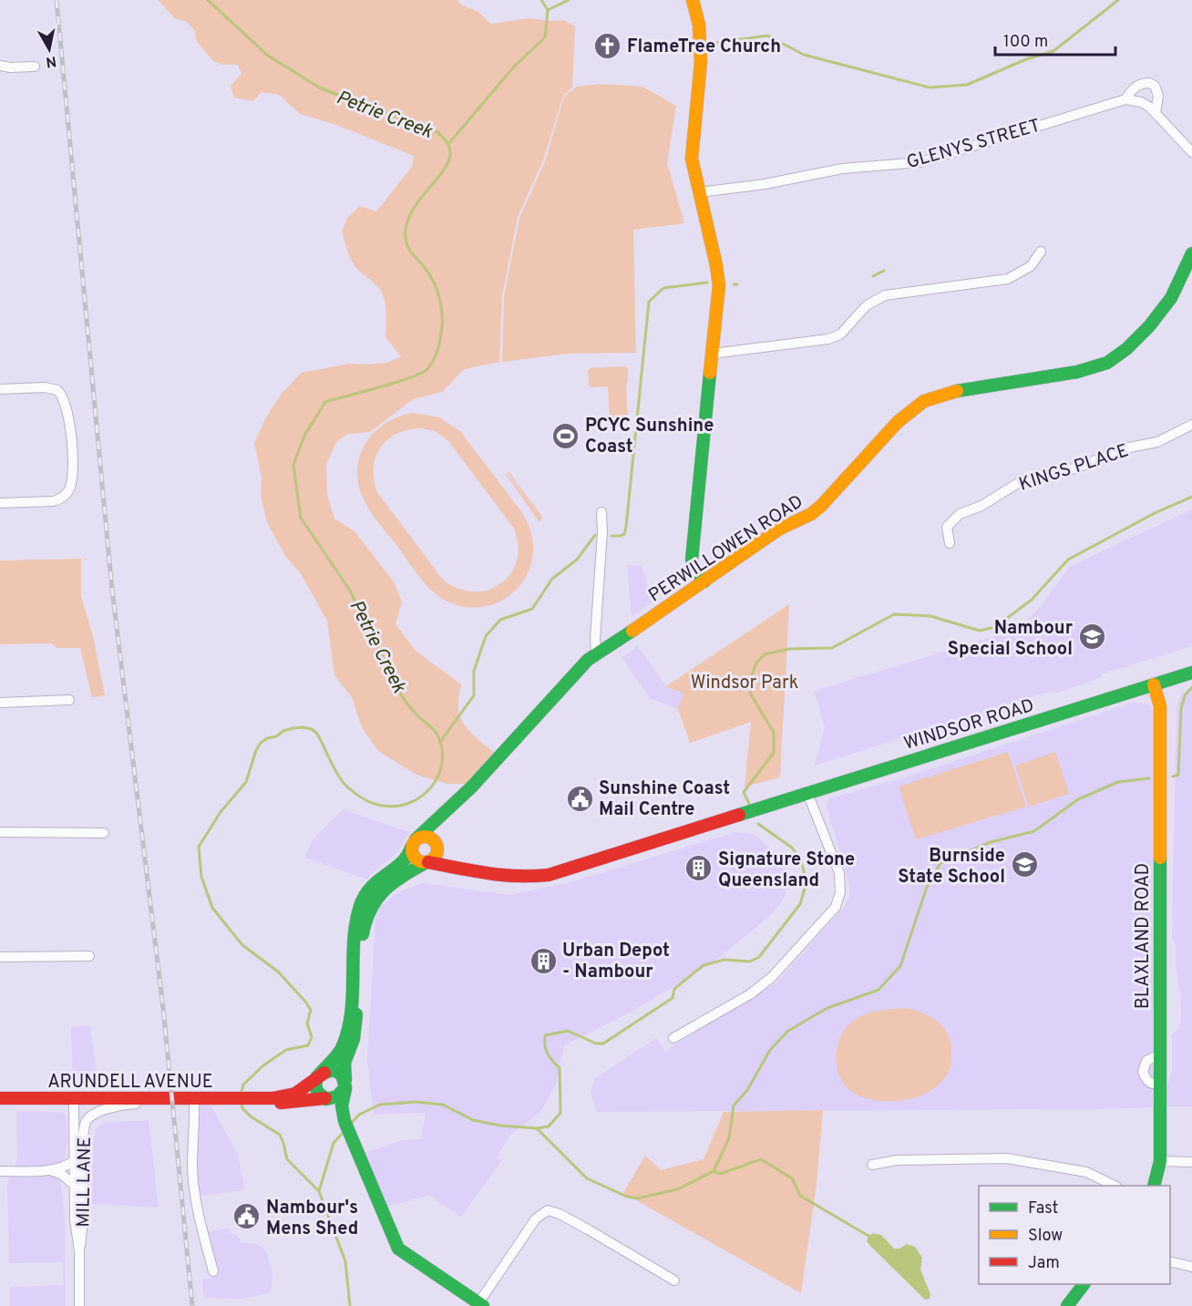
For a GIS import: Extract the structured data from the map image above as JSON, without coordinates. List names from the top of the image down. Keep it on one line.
{"streets":{"street":["GLENYS STREET","KINGS PLACE","PERWILLOWEN ROAD","WINDSOR ROAD","BLAXLAND ROAD","ARUNDELL AVENUE","MILL LANE"]},"crossings":[["PERWILLOWEN ROAD","ARUNDELL AVENUE"],["WINDSOR ROAD","BLAXLAND ROAD"],["ARUNDELL AVENUE","MILL LANE"]],"water":["Petrie Creek"],"parks":["Windsor Park"],"places":{"church":["FlameTree Church"],"sports":["PCYC Sunshine Coast"],"school or university":["Nambour Special School","Burnside State School"],"public building":["Sunshine Coast Mail Centre","Nambour's Mens Shed"],"building":["Signature Stone Queensland","Urban Depot - Nambour"]},"legend":["Fast","Slow","Jam"],"scale_bar":"100 m","north":"bottom"}
